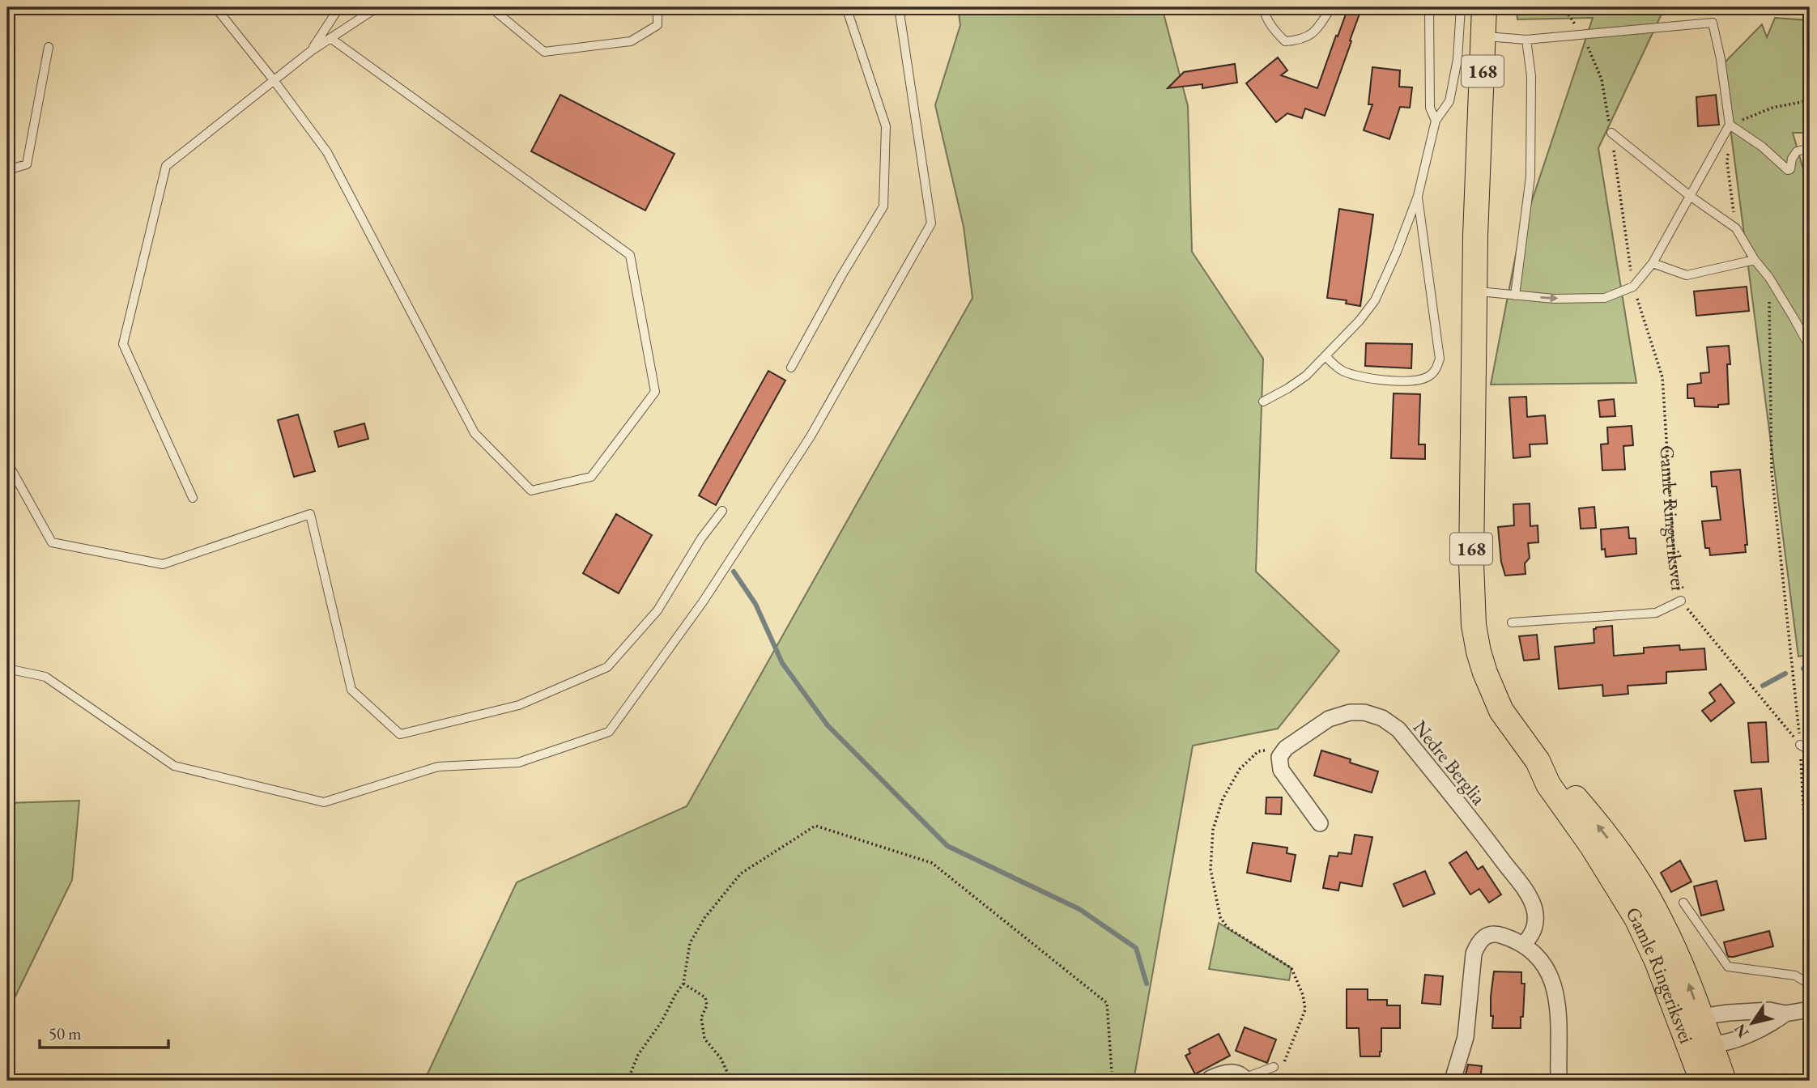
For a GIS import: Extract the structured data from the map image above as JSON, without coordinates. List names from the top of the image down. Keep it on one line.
{"streets":{"main road":["168","Gamle Ringeriksvei"],"street":["Nedre Berglia"]},"scale_bar":"50 m","north":"bottom left"}
